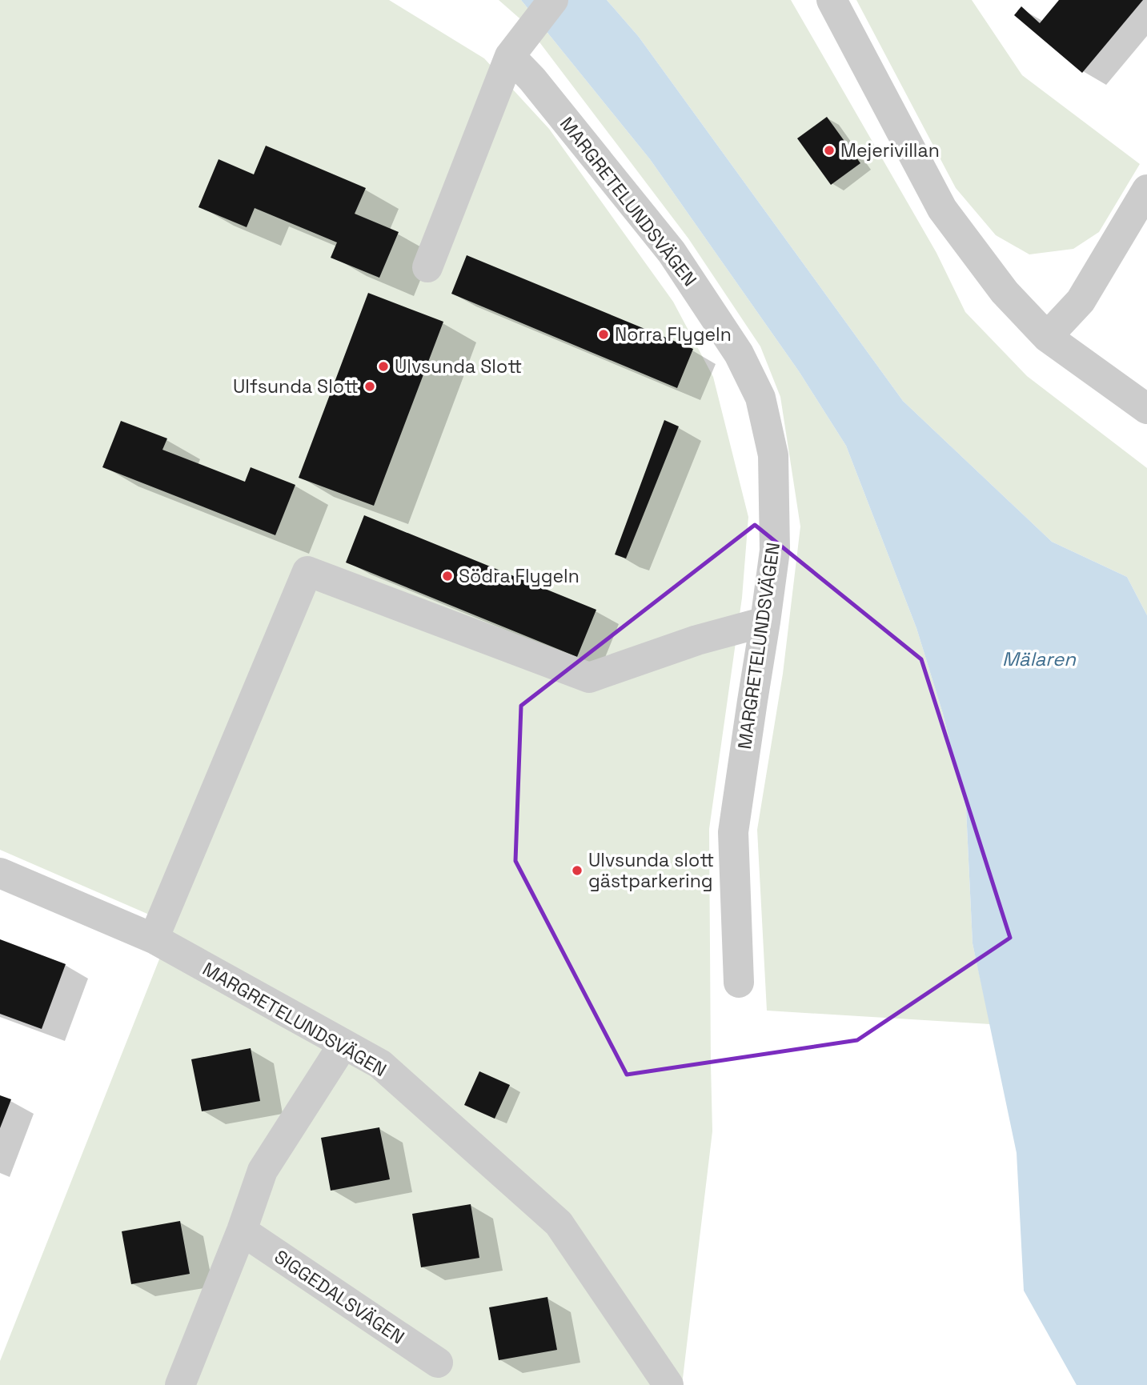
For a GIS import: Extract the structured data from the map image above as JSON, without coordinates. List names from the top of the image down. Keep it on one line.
{"streets":{"street":["MARGRETELUNDSVÄGEN","SIGGEDALSVÄGEN"]},"water":["Mälaren"],"places":["Mejerivillan","Norra Flygeln","Ulvsunda Slott","Ulfsunda Slott","Södra Flygeln","Ulvsunda slott gästparkering"]}
